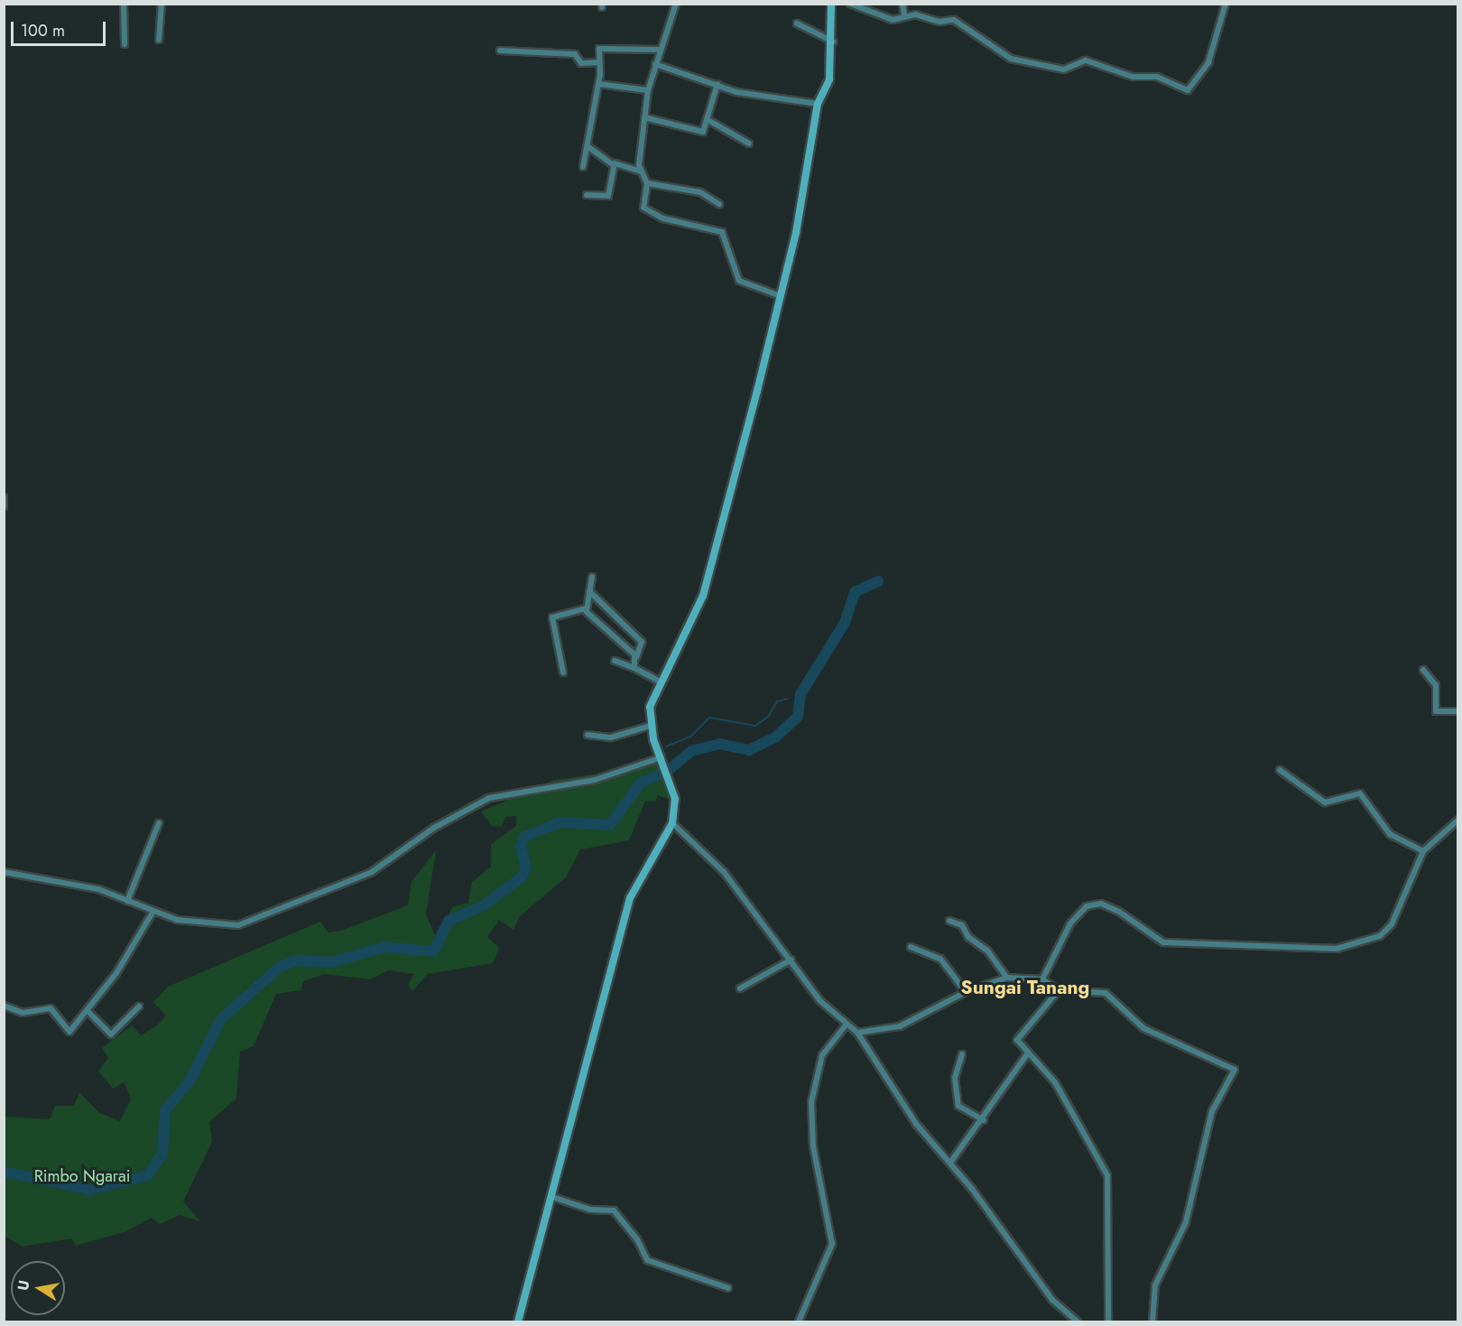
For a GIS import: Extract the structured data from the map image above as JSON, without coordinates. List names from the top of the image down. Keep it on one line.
{"districts":["Sungai Tanang"],"parks":["Rimbo Ngarai"],"scale_bar":"100 m","north":"left"}
